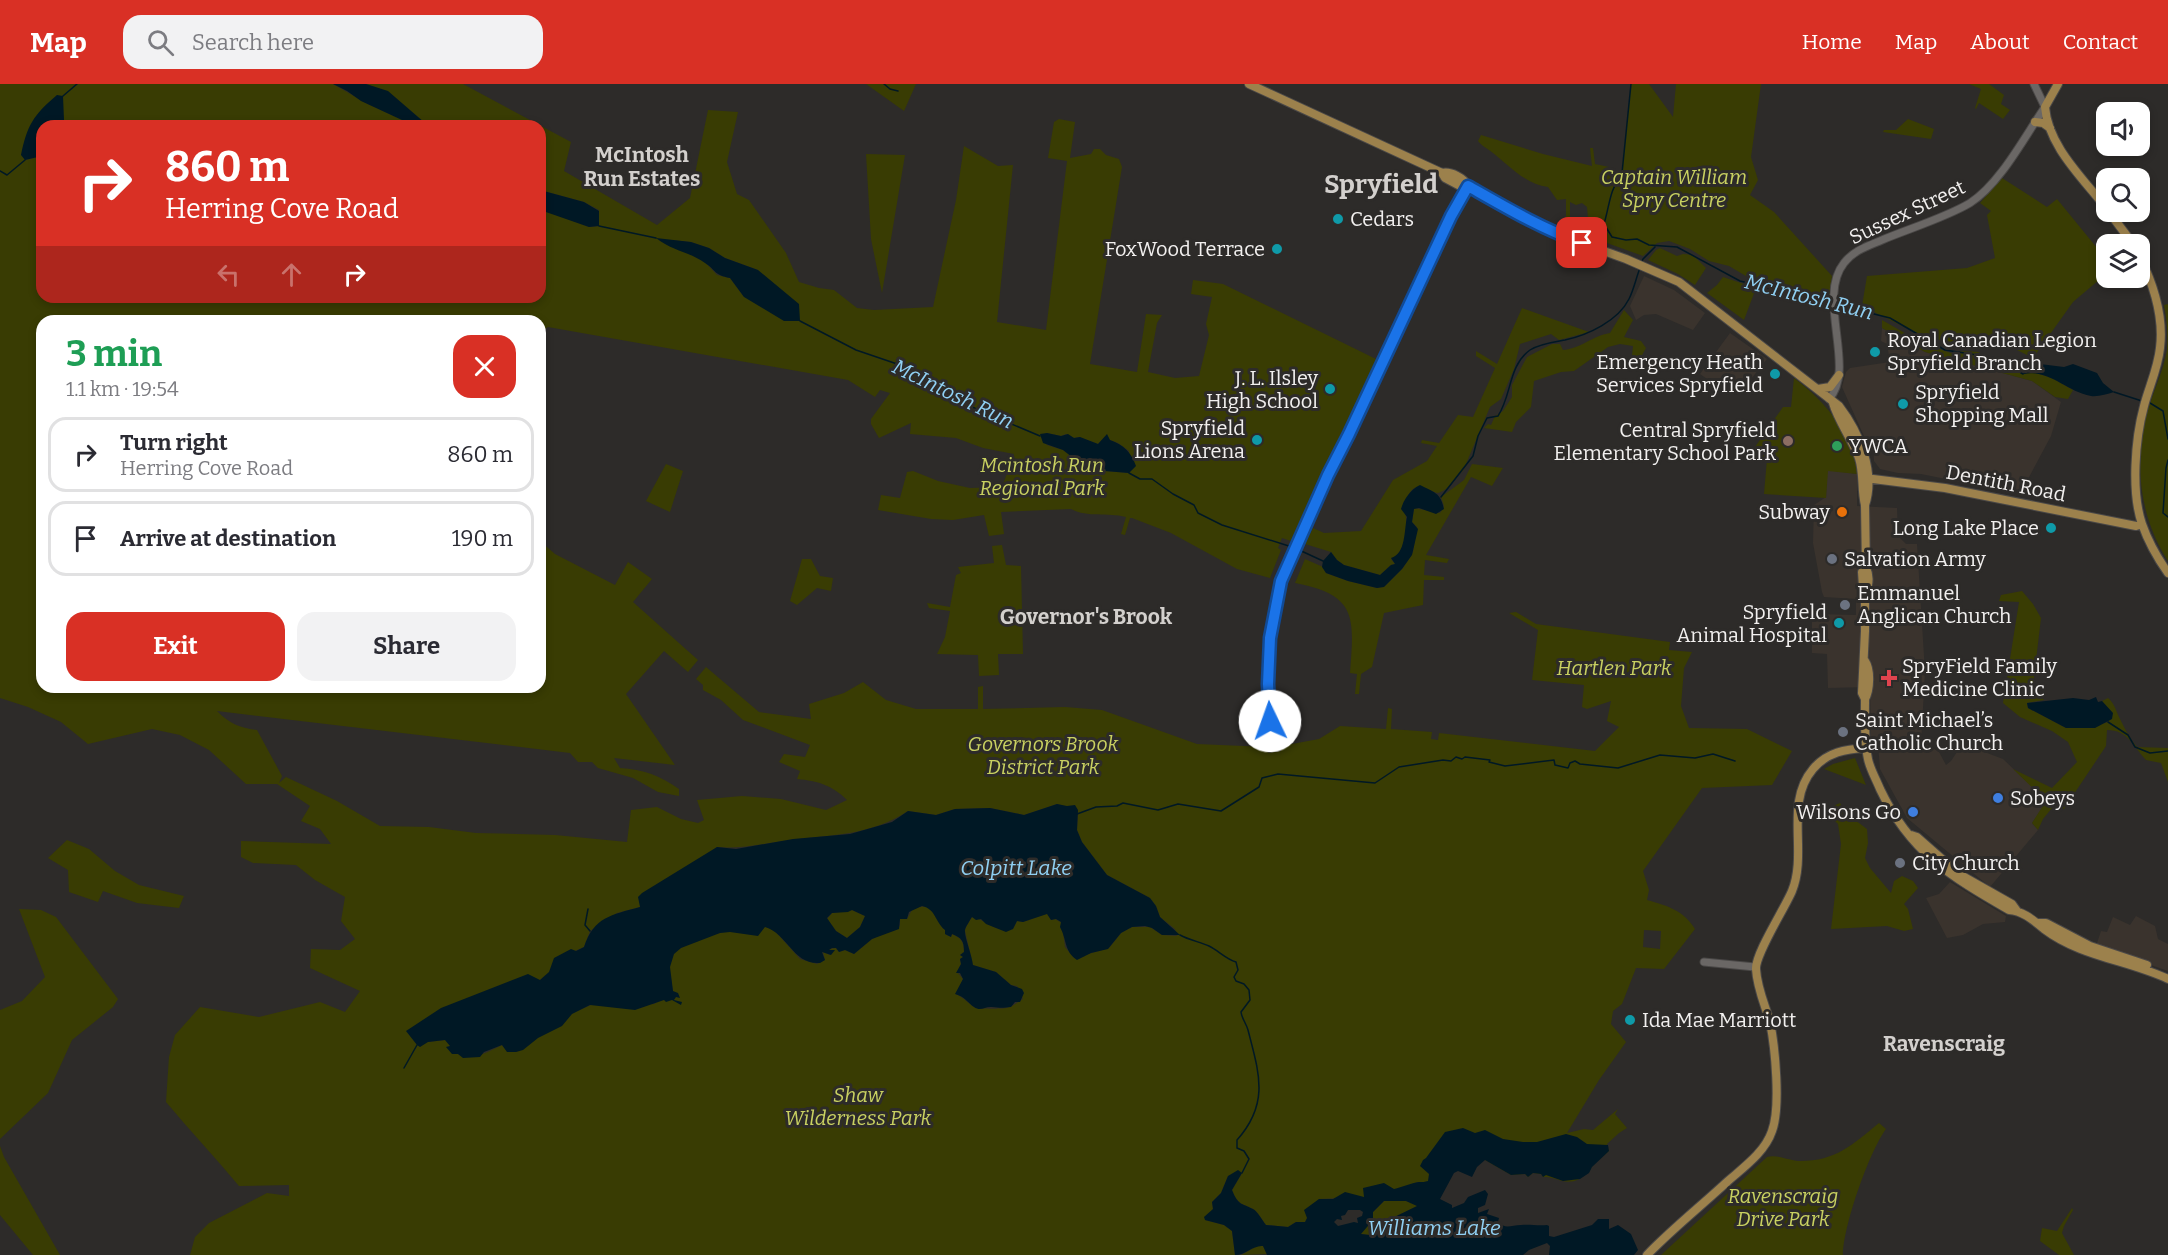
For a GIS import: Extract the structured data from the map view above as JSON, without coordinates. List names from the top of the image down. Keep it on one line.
{"streets":{"main road":["Dentith Road"],"street":["Sussex Street"]},"districts":["McIntosh Run Estates","Spryfield","Governor's Brook","Ravenscraig"],"water":["McIntosh Run","Colpitt Lake","Williams Lake"],"parks":["Captain William Spry Centre","Mcintosh Run Regional Park","Hartlen Park","Governors Brook District Park","Shaw Wilderness Park","Ravenscraig Drive Park"],"places":{"other":["Cedars","FoxWood Terrace","Royal Canadian Legion Spryfield Branch","Emergency Heath Services Spryfield","J. L. Ilsley High School","Spryfield Shopping Mall","Spryfield Lions Arena","Central Spryfield Elementary School Park","YWCA","Subway","Long Lake Place","Salvation Army","Emmanuel Anglican Church","Spryfield Animal Hospital","Saint Michael’s Catholic Church","Sobeys","Wilsons Go","City Church","Ida Mae Marriott"],"health":["SpryField Family Medicine Clinic"]},"page":{"header":"Map","search":"Search here","nav":["Home","Map","About","Contact"],"turn":["860 m","Herring Cove Road"],"heading":["3 min","1.1 km · 19:54"],"list":[{"name":"Turn right","note":"Herring Cove Road","value":"860 m"},{"name":"Arrive at destination","value":"190 m"}],"buttons":["Exit","Share"]}}
